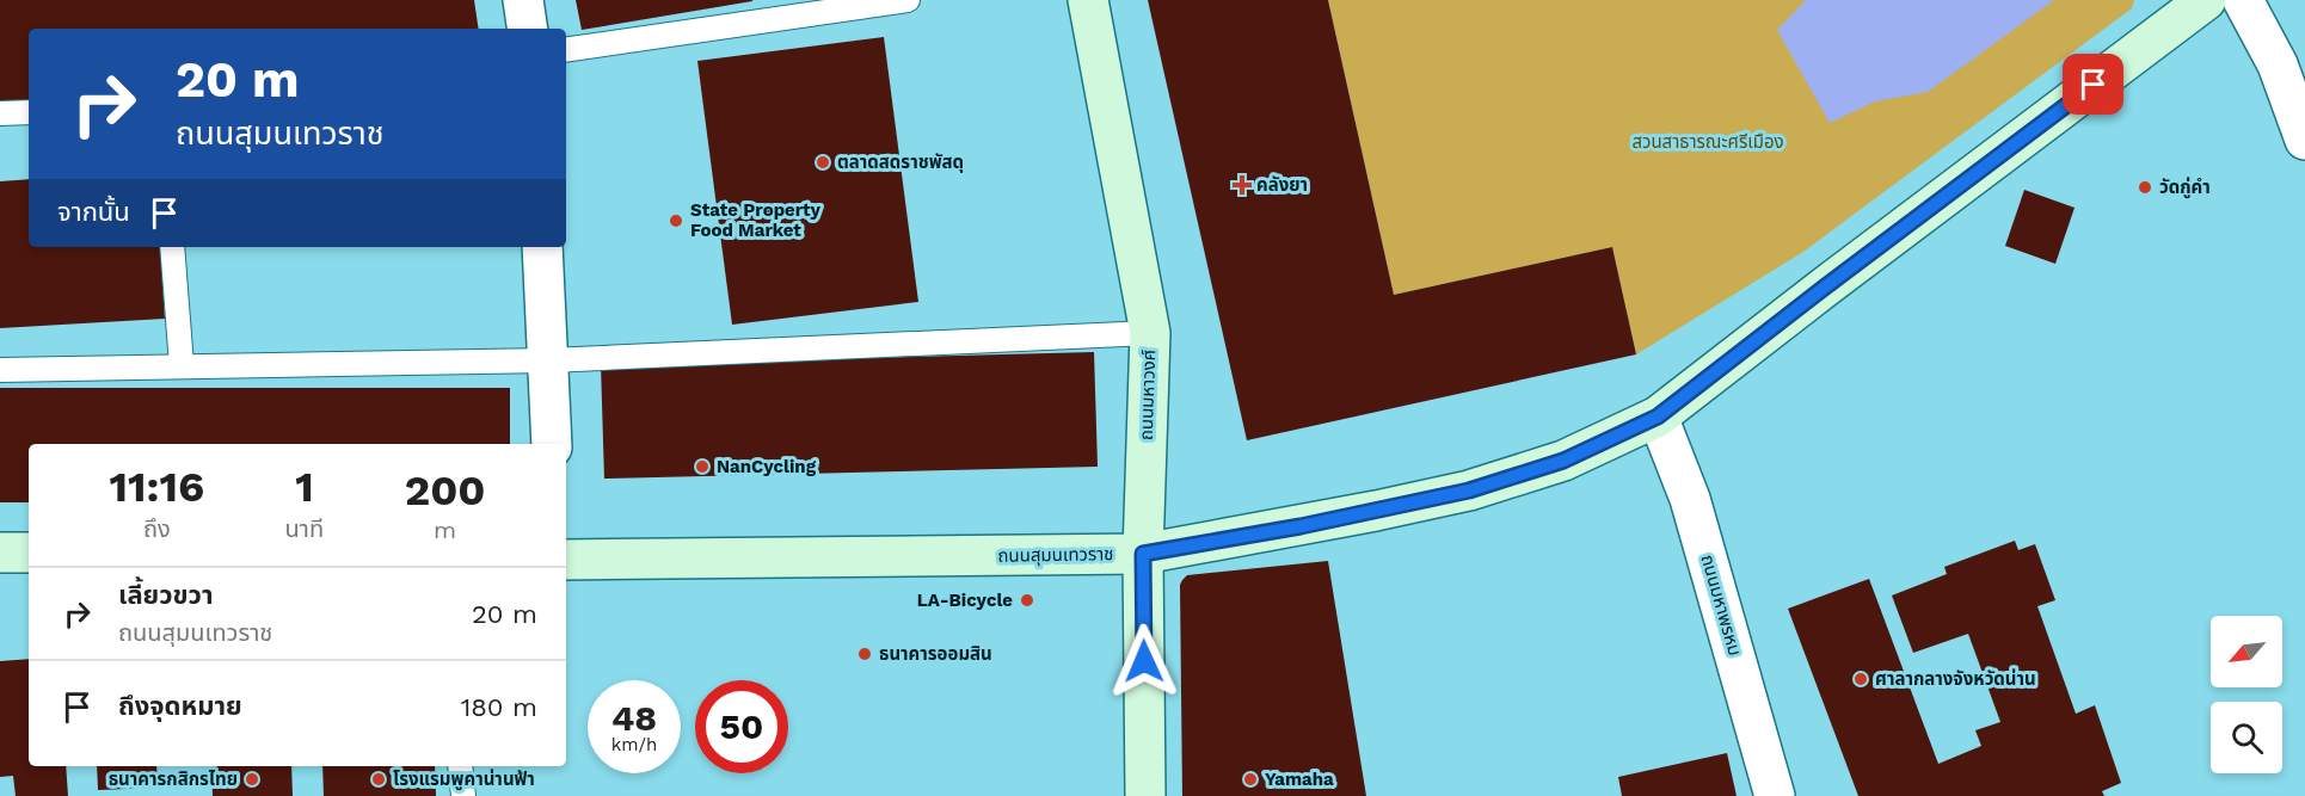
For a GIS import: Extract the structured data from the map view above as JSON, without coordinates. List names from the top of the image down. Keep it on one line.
{"streets":{"street":["ถนนมหาวงศ์","ถนนสุมนเทวราช","ถนนมหาพรหม"]},"crossings":[["ถนนมหาวงศ์","ถนนสุมนเทวราช"],["ถนนสุมนเทวราช","ถนนมหาพรหม"]],"parks":["สวนสาธารณะศรีเมือง"],"places":{"other":["ตลาดสดราชพัสดุ","วัดกู่คำ","State Property Food Market","NanCycling","LA-Bicycle","ธนาคารออมสิน","ศาลากลางจังหวัดน่าน","ธนาคารกสิกรไทย","โรงแรมพูคาน่านฟ้า","Yamaha"],"health":["คลังยา"]},"north":"bottom left","page":{"turn":["20 m","ถนนสุมนเทวราช"],"then":"จากนั้น","eta":["11:16","ถึง","1","นาที","200","m"],"list":[{"name":"เลี้ยวขวา","note":"ถนนสุมนเทวราช","value":"20 m"},{"name":"ถึงจุดหมาย","value":"180 m"}],"speed":"48 km/h","limit":"50"}}
